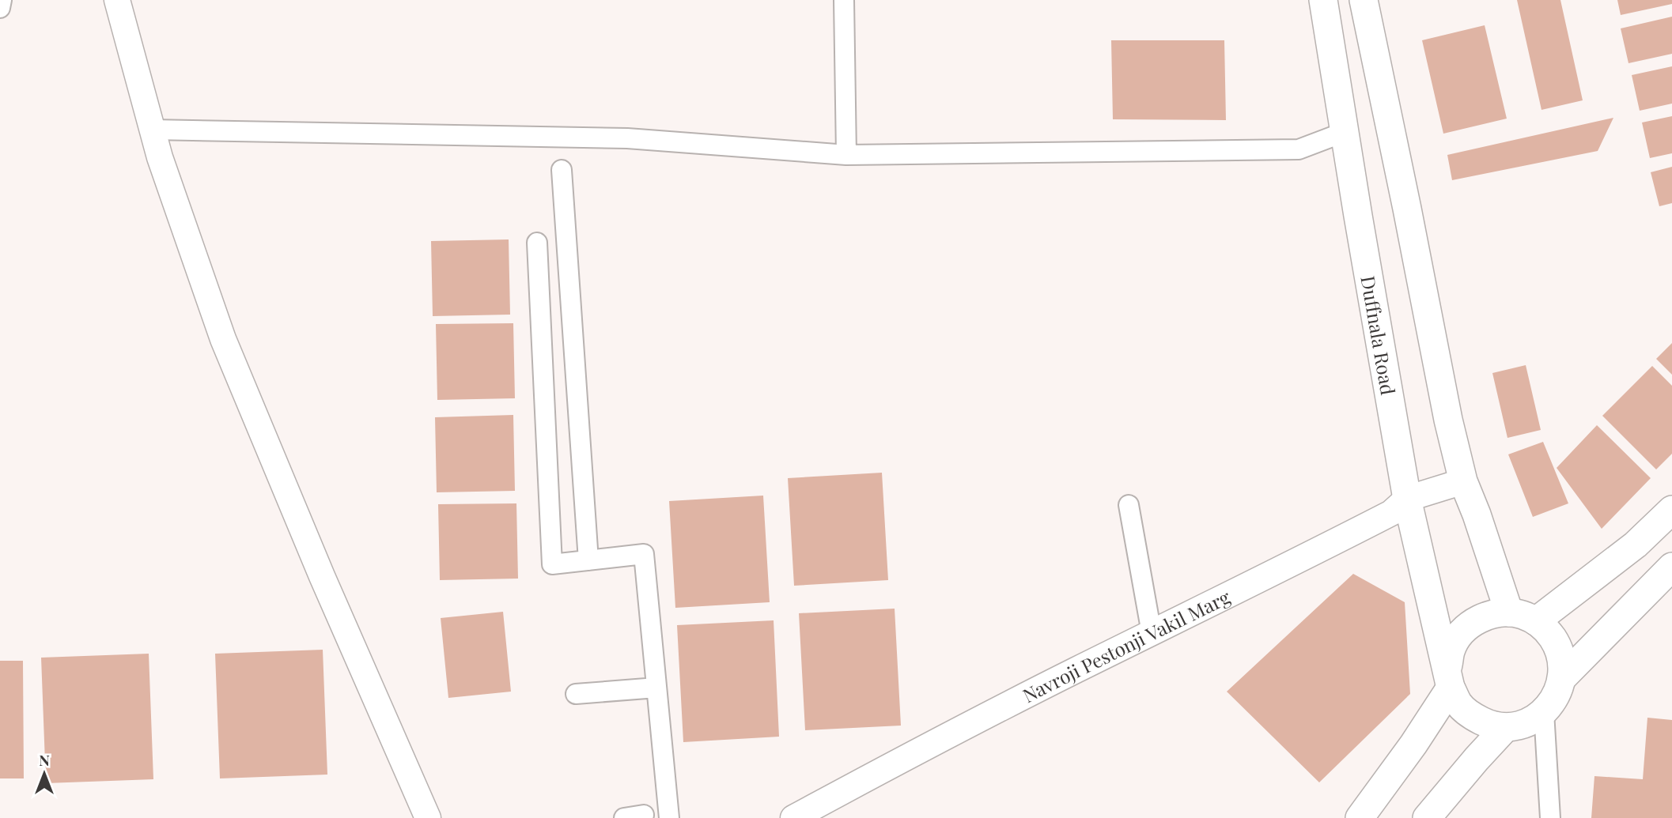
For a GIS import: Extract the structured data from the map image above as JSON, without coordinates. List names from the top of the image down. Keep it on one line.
{"streets":{"main road":["Duffnala Road"],"street":["Navroji Pestonji Vakil Marg"]},"crossings":[["Duffnala Road","Navroji Pestonji Vakil Marg"]],"north":"top"}
